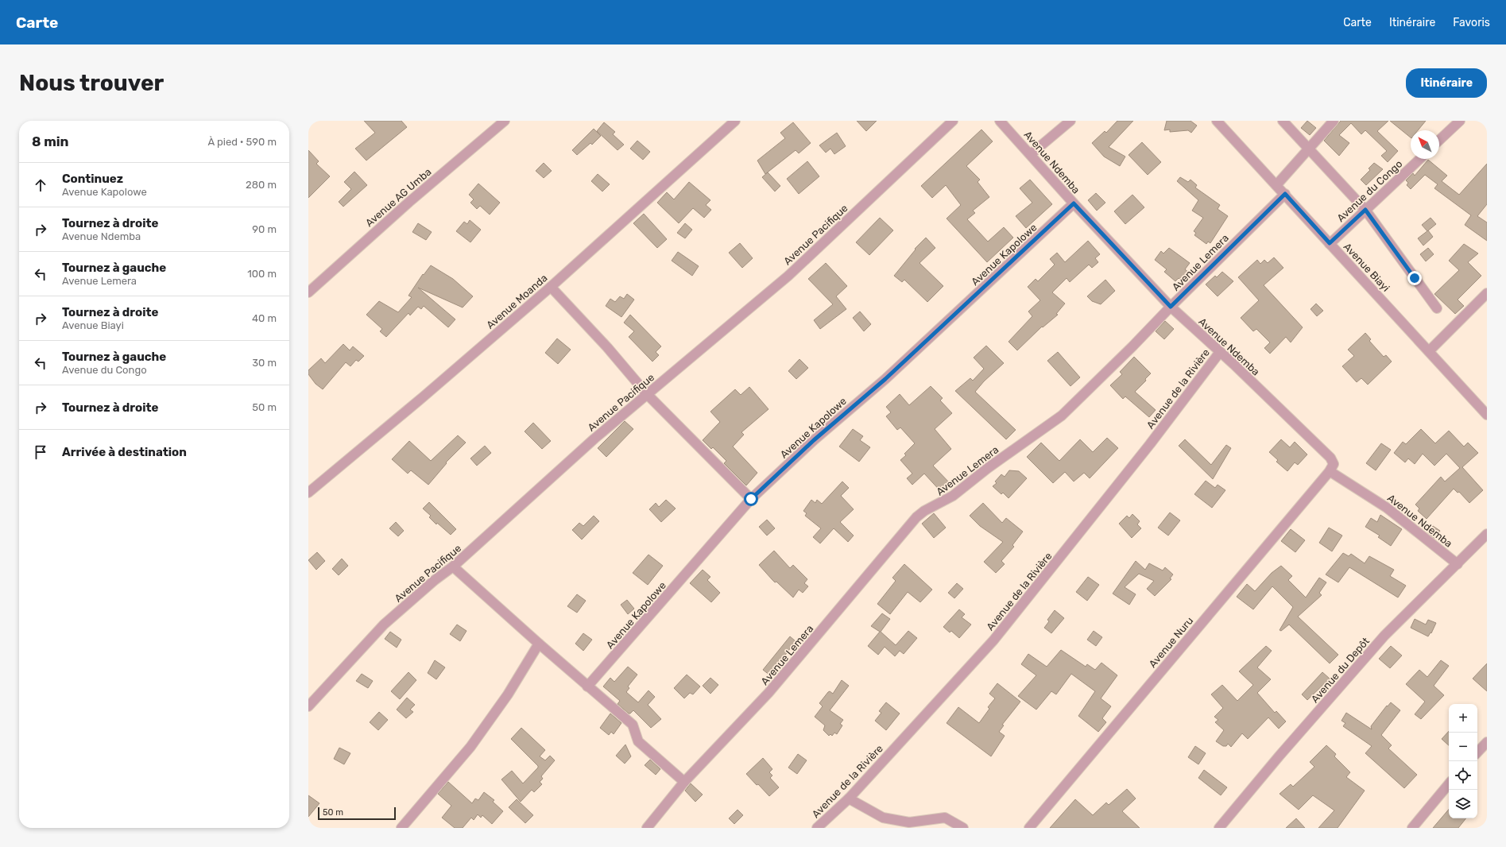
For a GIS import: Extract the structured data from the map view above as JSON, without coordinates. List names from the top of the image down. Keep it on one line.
{"streets":{"street":["Avenue Ndemba","Avenue du Congo","Avenue AG Umba","Avenue Pacifique","Avenue Kapolowe","Avenue Lemera","Avenue Biayi","Avenue Moanda","Avenue de la Rivière","Avenue Nuru","Avenue du Depôt"]},"crossings":[["Avenue Ndemba","Avenue Kapolowe"],["Avenue Ndemba","Avenue Lemera"],["Avenue Ndemba","Avenue de la Rivière"],["Avenue Ndemba","Avenue Nuru"],["Avenue Ndemba","Avenue du Depôt"],["Avenue du Congo","Avenue Biayi"],["Avenue Lemera","Avenue Biayi"]],"scale_bar":"50 m","north":"top left","page":{"header":"Carte","nav":["Carte","Itinéraire","Favoris"],"buttons":"Itinéraire","title":"Nous trouver","heading":["8 min","À pied · 590 m"],"list":[["Continuez","Avenue Kapolowe","280 m"],["Tournez à droite","Avenue Ndemba","90 m"],["Tournez à gauche","Avenue Lemera","100 m"],["Tournez à droite","Avenue Biayi","40 m"],["Tournez à gauche","Avenue du Congo","30 m"],["Tournez à droite","50 m"],"Arrivée à destination"],"map_buttons":["+","−"],"scale":"50 m"}}
